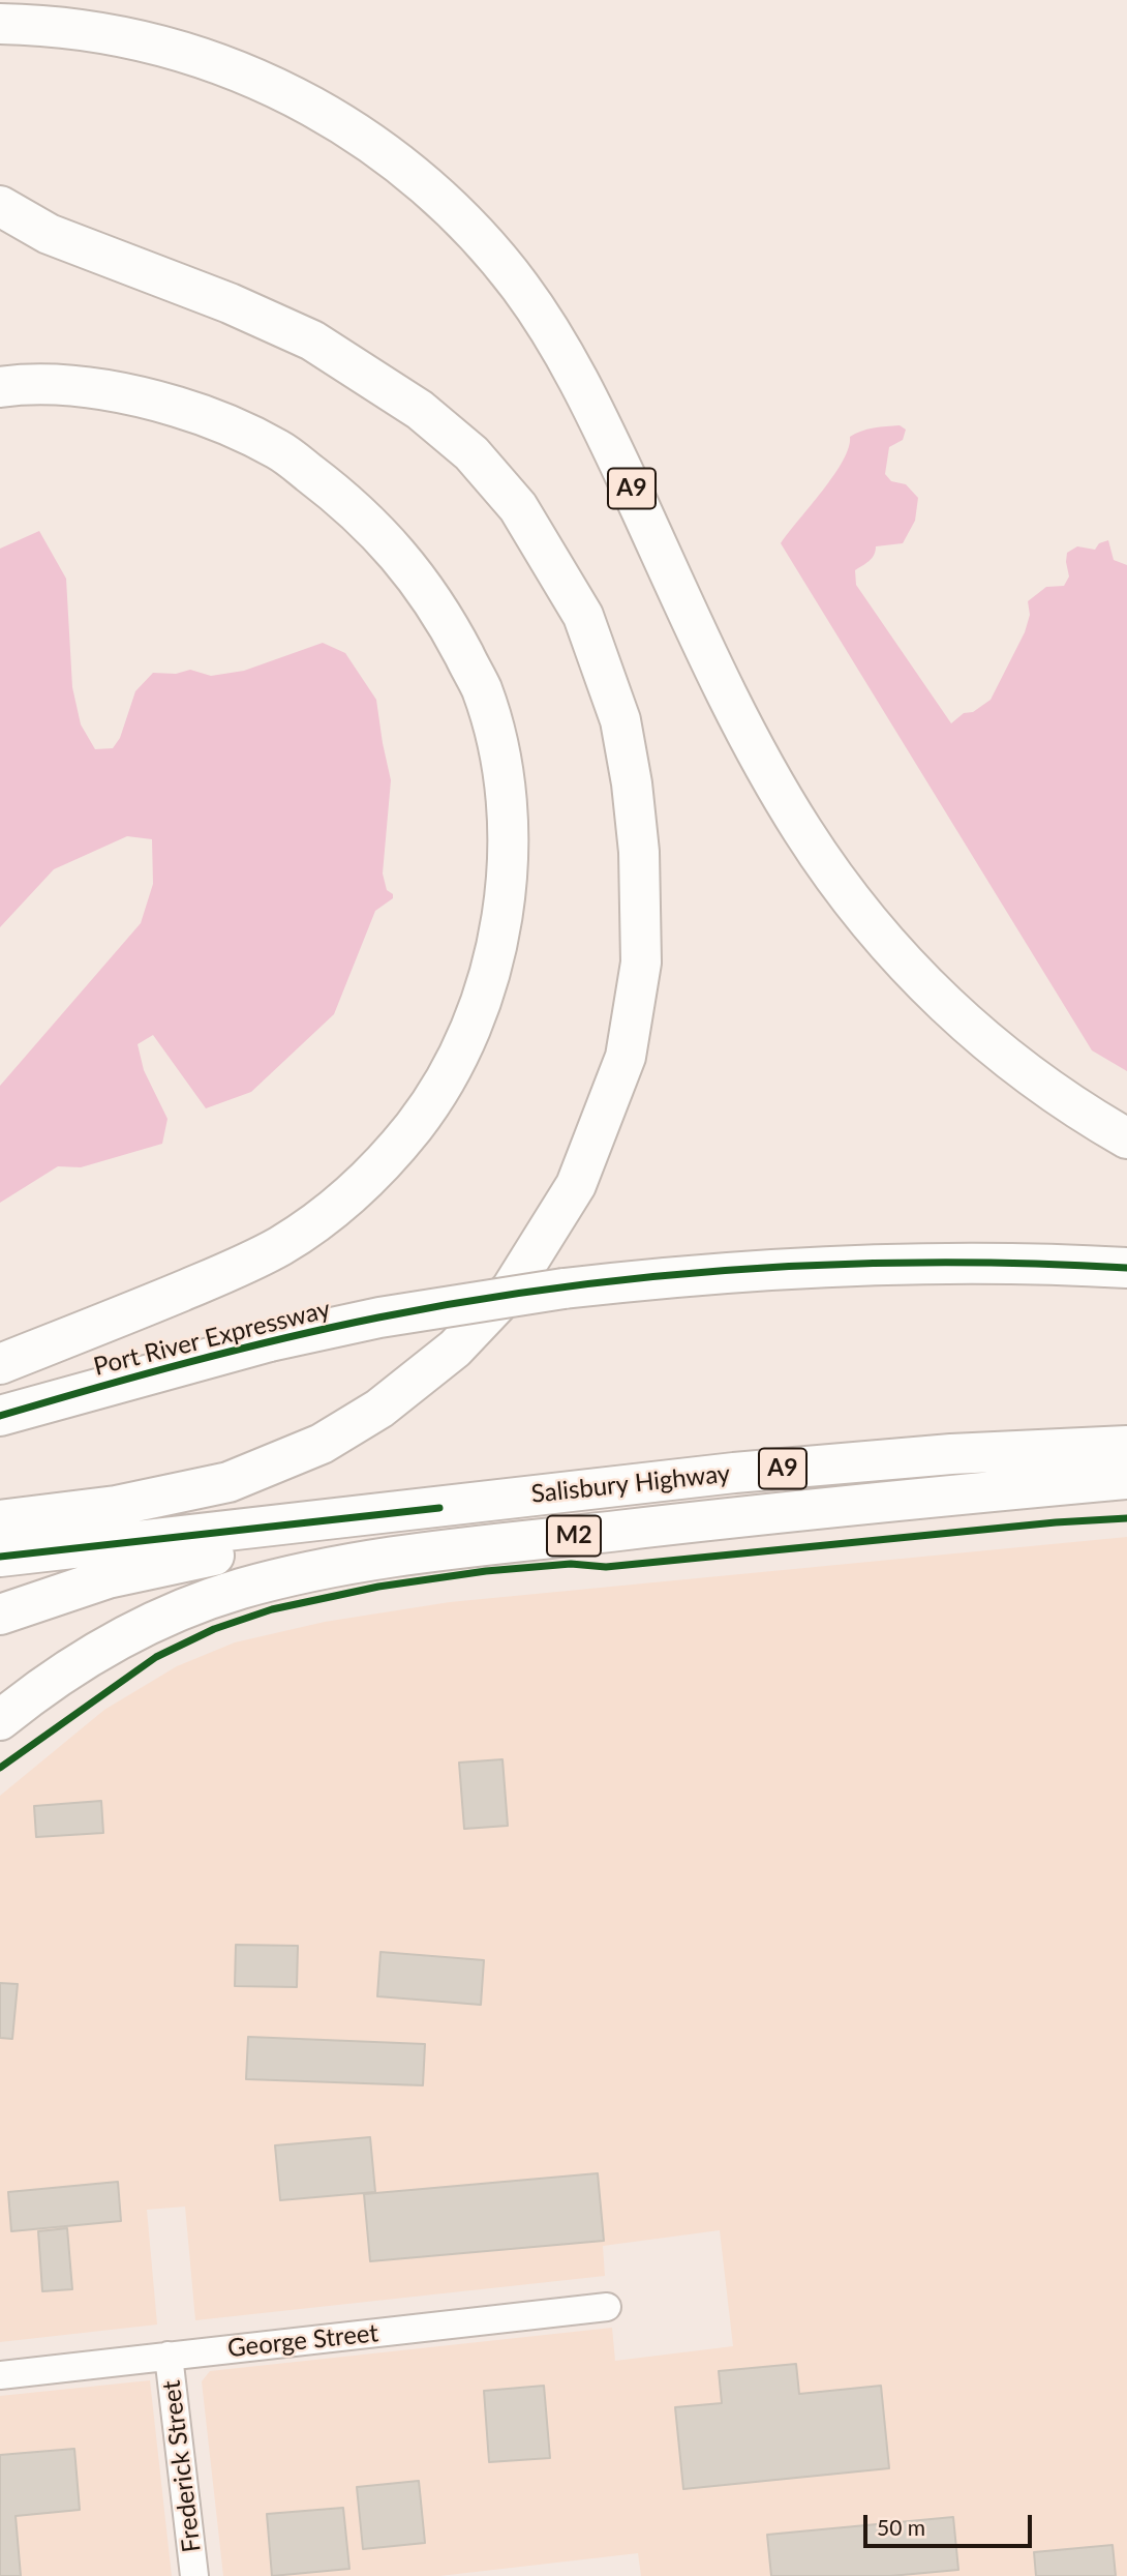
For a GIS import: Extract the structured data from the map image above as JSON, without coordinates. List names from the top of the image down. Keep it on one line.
{"streets":{"highway":["A9","Port River Expressway","Salisbury Highway","M2"],"street":["George Street","Frederick Street"]},"crossings":[["A9","Salisbury Highway"],["George Street","Frederick Street"]],"scale_bar":"50 m"}
